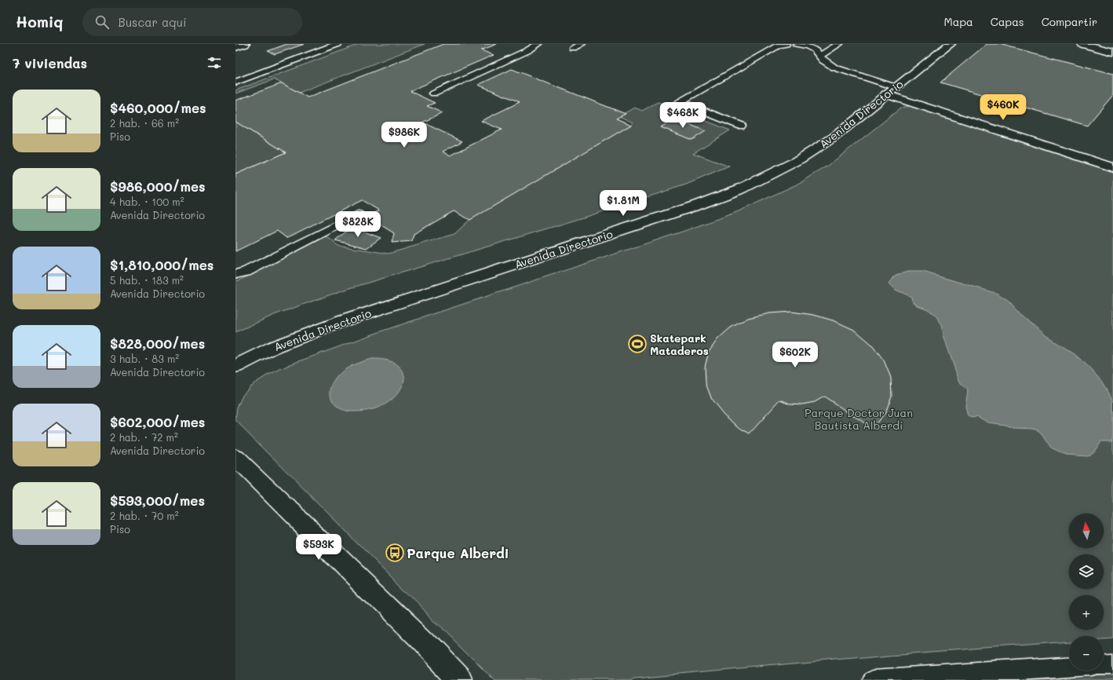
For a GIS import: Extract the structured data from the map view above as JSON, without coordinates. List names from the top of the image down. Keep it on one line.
{"streets":{"main road":["Avenida Directorio"]},"parks":["Parque Doctor Juan Bautista Alberdi"],"places":{"sports":["Skatepark Mataderos"],"bus stop":["Parque Alberdi"]},"north":"top","page":{"header":"Homiq","search":"Buscar aquí","nav":["Mapa","Capas","Compartir"],"heading":"7 viviendas","list":[{"name":"$460,000/mes","note":"2 hab. · 66 m² · Piso"},{"name":"$986,000/mes","note":"4 hab. · 100 m² · Avenida Directorio"},{"name":"$1,810,000/mes","note":"5 hab. · 183 m² · Avenida Directorio"},{"name":"$828,000/mes","note":"3 hab. · 83 m² · Avenida Directorio"},{"name":"$602,000/mes","note":"2 hab. · 72 m² · Avenida Directorio"},{"name":"$593,000/mes","note":"2 hab. · 70 m² · Piso"}],"price":["$460K","$468K","$986K","$1.81M","$828K","$602K","$593K"],"map_buttons":["+","−"]}}
